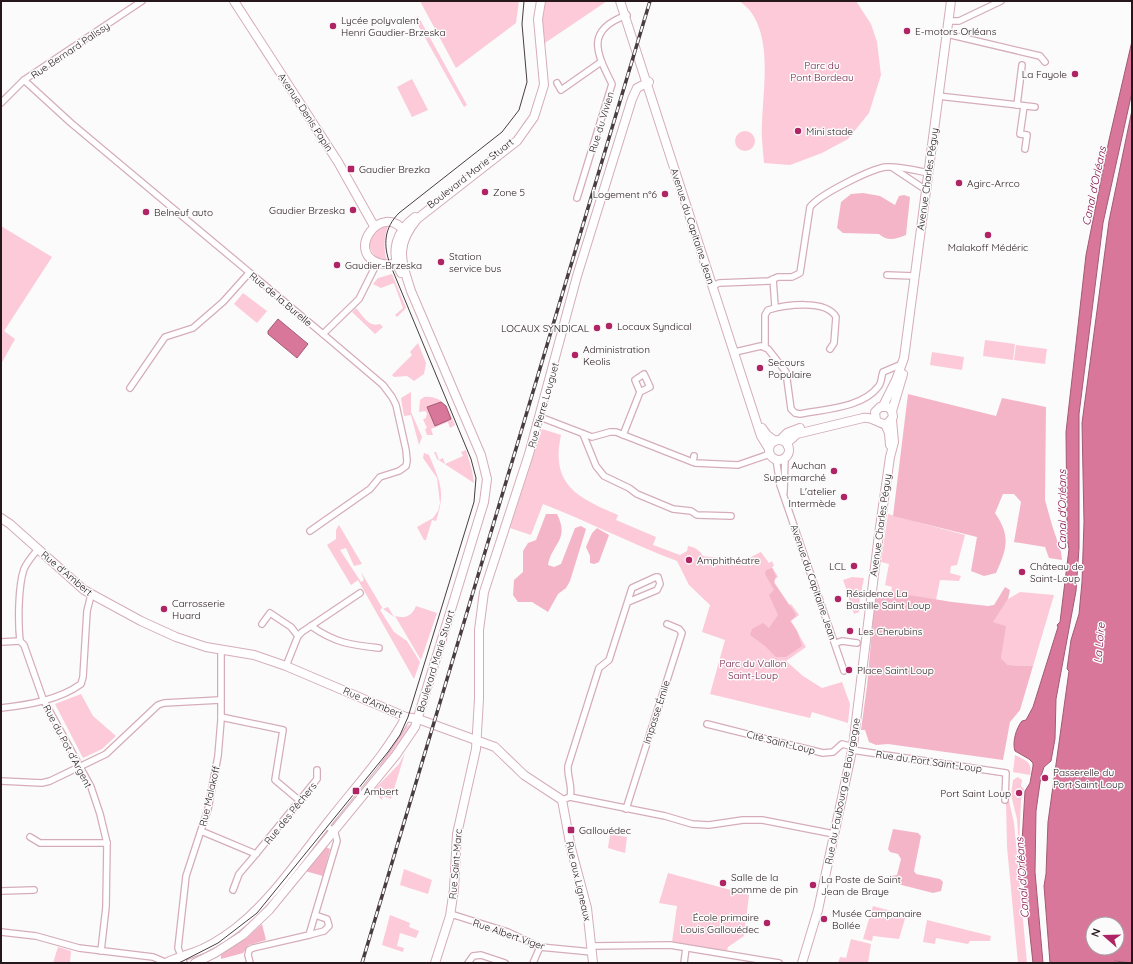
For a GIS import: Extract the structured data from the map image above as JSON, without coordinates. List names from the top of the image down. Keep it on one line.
{"streets":{"main road":["Avenue Denis Papin","Boulevard Marie Stuart","Avenue Charles Péguy","Avenue du Capitaine Jean","Rue Pierre Louguet","Rue d'Ambert","Rue du Faubourg de Bourgogne","Rue Saint-Marc","Rue aux Ligneaux"],"street":["Rue Bernard Palissy","Rue du Vivien","Rue de la Burelle","Impasse Émile","Cité Saint-Loup","Rue du Pot d'Argent","Rue du Port Saint-Loup","Rue Malakoff","Rue des Pêchers","Rue Albert Viger"]},"crossings":[["Rue Bernard Palissy","Rue de la Burelle"],["Avenue Denis Papin","Boulevard Marie Stuart"],["Rue du Vivien","Avenue du Capitaine Jean"],["Boulevard Marie Stuart","Rue d'Ambert"],["Boulevard Marie Stuart","Rue Malakoff"],["Avenue Charles Péguy","Rue du Faubourg de Bourgogne"],["Avenue du Capitaine Jean","Rue Pierre Louguet"],["Rue Pierre Louguet","Rue d'Ambert"],["Rue Pierre Louguet","Rue Saint-Marc"],["Rue d'Ambert","Impasse Émile"],["Rue d'Ambert","Rue du Pot d'Argent"],["Rue d'Ambert","Rue du Faubourg de Bourgogne"],["Rue d'Ambert","Rue Malakoff"],["Rue d'Ambert","Rue Saint-Marc"],["Rue d'Ambert","Rue aux Ligneaux"],["Cité Saint-Loup","Rue du Port Saint-Loup"],["Cité Saint-Loup","Rue du Faubourg de Bourgogne"],["Rue du Port Saint-Loup","Rue du Faubourg de Bourgogne"],["Rue Saint-Marc","Rue Albert Viger"],["Rue aux Ligneaux","Rue Albert Viger"]],"water":["Canal d'Orléans","La Loire"],"parks":["Parc du Pont Bordeau","Parc du Vallon Saint-Loup"],"places":{"other":["Lycée polyvalent Henri Gaudier-Brzeska","E-motors Orléans","La Fayole","Mini stade","Agirc-Arrco","Zone 5","Logement n°6","Gaudier Brzeska","Belneuf auto","Malakoff Médéric","Station service bus","Gaudier-Brzeska","Locaux Syndical","LOCAUX SYNDICAL","Administration Keolis","Secours Populaire","Auchan Supermarché","L'atelier Intermède","Amphithéatre","LCL","Château de Saint-Loup","Résidence La Bastille Saint Loup","Carrosserie Huard","Les Cherubins","Place Saint Loup","Passerelle du Port Saint Loup","Port Saint Loup","Salle de la pomme de pin","La Poste de Saint Jean de Braye","Musée Campanaire Bollée","École primaire Louis Gallouédec"],"transit":["Gaudier Brezka","Ambert","Gallouédec"]},"north":"left"}
